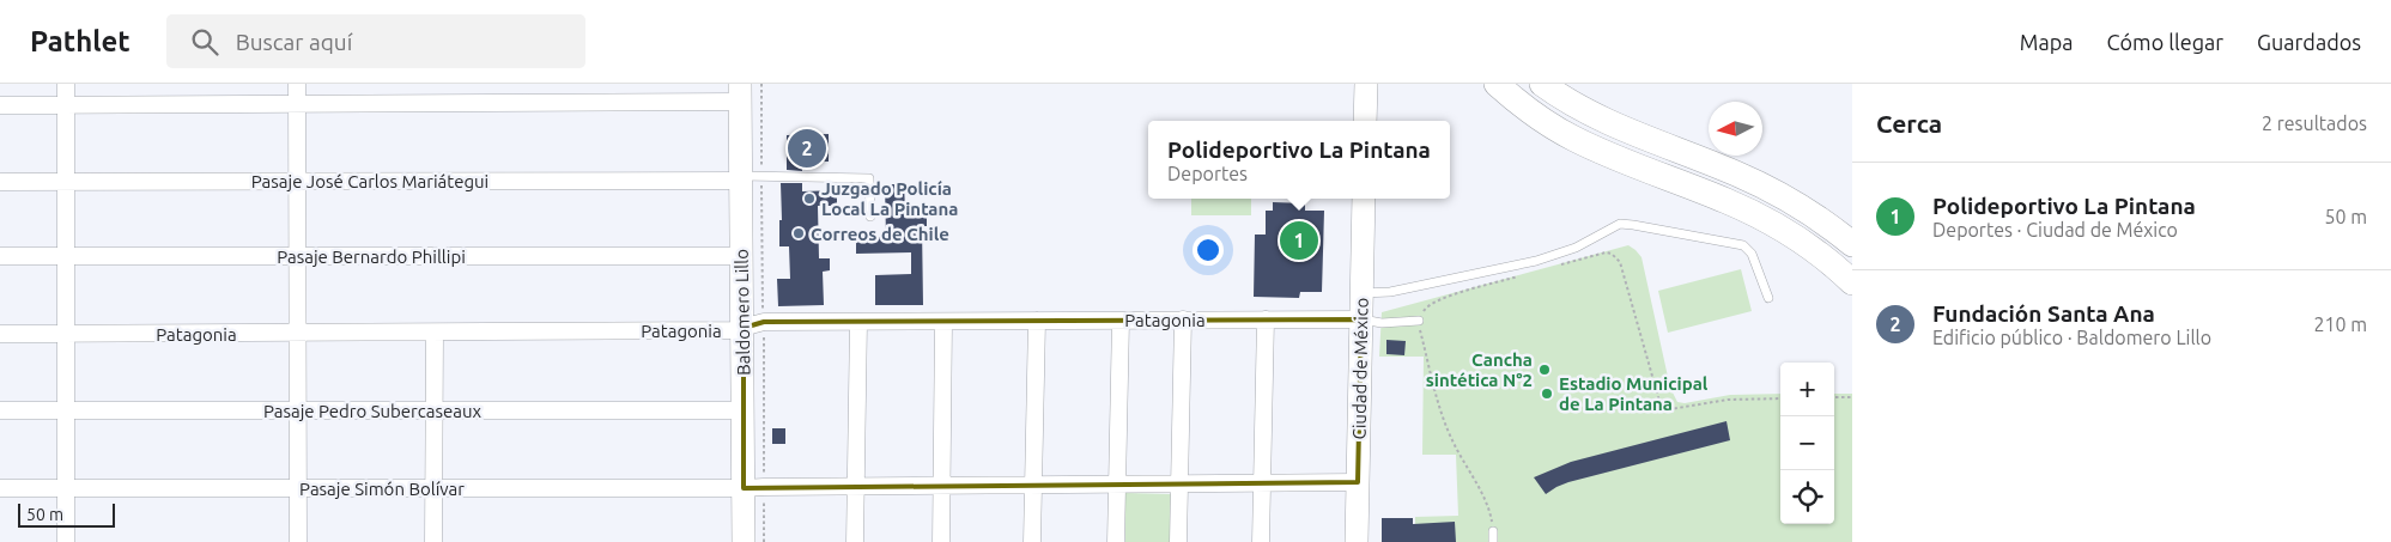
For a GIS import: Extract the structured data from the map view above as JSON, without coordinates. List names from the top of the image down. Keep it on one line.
{"streets":{"street":["Pasaje José Carlos Mariátegui","Pasaje Bernardo Phillipi","Baldomero Lillo","Patagonia","Ciudad de México","Pasaje Pedro Subercaseaux","Pasaje Simón Bolívar"]},"crossings":[["Pasaje José Carlos Mariátegui","Baldomero Lillo"],["Pasaje Bernardo Phillipi","Baldomero Lillo"],["Baldomero Lillo","Patagonia"],["Baldomero Lillo","Pasaje Pedro Subercaseaux"],["Baldomero Lillo","Pasaje Simón Bolívar"],["Patagonia","Ciudad de México"],["Ciudad de México","Pasaje Simón Bolívar"]],"places":["Juzgado Policía Local La Pintana","Correos de Chile","Cancha sintética N°2","Estadio Municipal de La Pintana"],"scale_bar":"50 m","north":"left","page":{"header":"Pathlet","search":"Buscar aquí","nav":["Mapa","Cómo llegar","Guardados"],"heading":["Cerca","2 resultados"],"popup":["Polideportivo La Pintana","Deportes"],"pins":["2","1"],"list":[{"mark":"1","name":"Polideportivo La Pintana","note":"Deportes · Ciudad de México","value":"50 m"},{"mark":"2","name":"Fundación Santa Ana","note":"Edificio público · Baldomero Lillo","value":"210 m"}],"map_buttons":["+","−"],"scale":"50 m"}}
